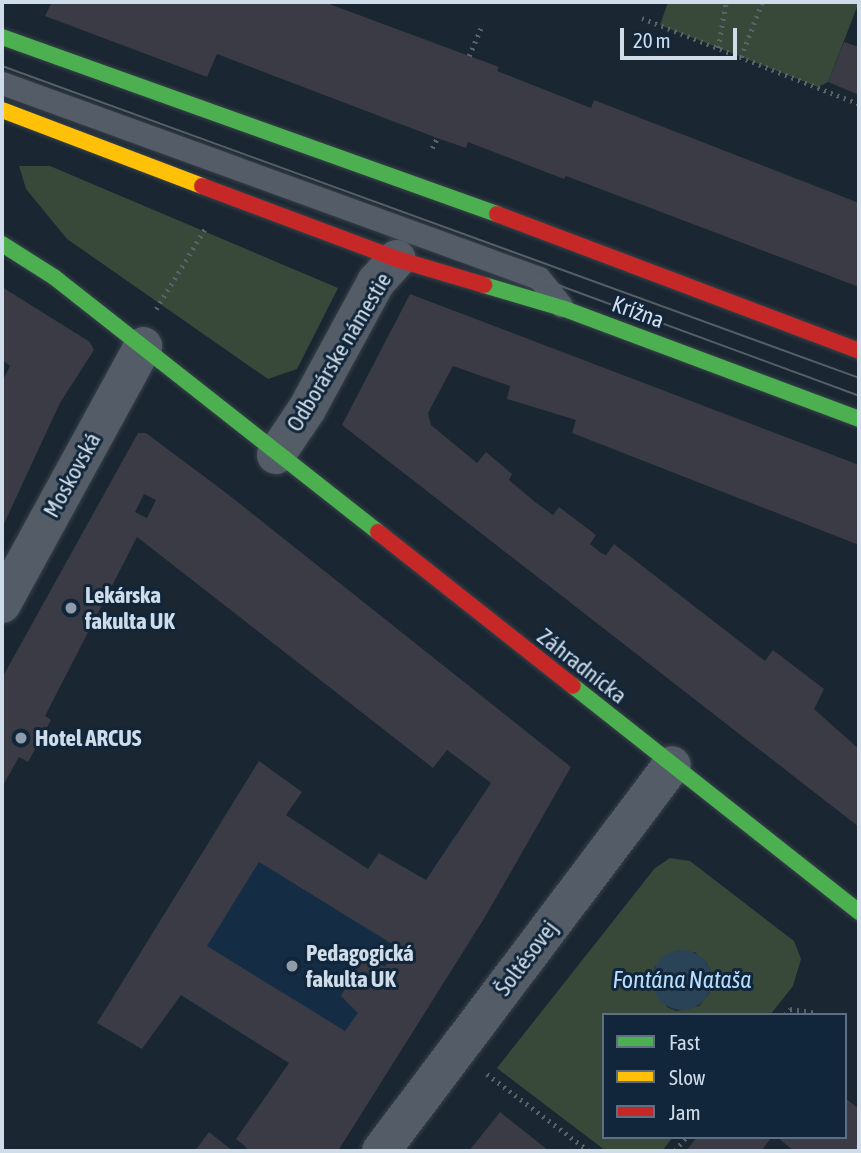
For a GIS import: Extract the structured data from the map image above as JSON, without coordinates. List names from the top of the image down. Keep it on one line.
{"streets":{"street":["Krížna","Odborárske námestie","Moskovská","Záhradnícka","Šoltésovej"]},"crossings":[["Krížna","Odborárske námestie"],["Odborárske námestie","Moskovská"],["Odborárske námestie","Záhradnícka"],["Záhradnícka","Šoltésovej"]],"water":["Fontána Nataša"],"places":["Lekárska fakulta UK","Hotel ARCUS","Pedagogická fakulta UK"],"legend":["Fast","Slow","Jam"],"scale_bar":"20 m"}
